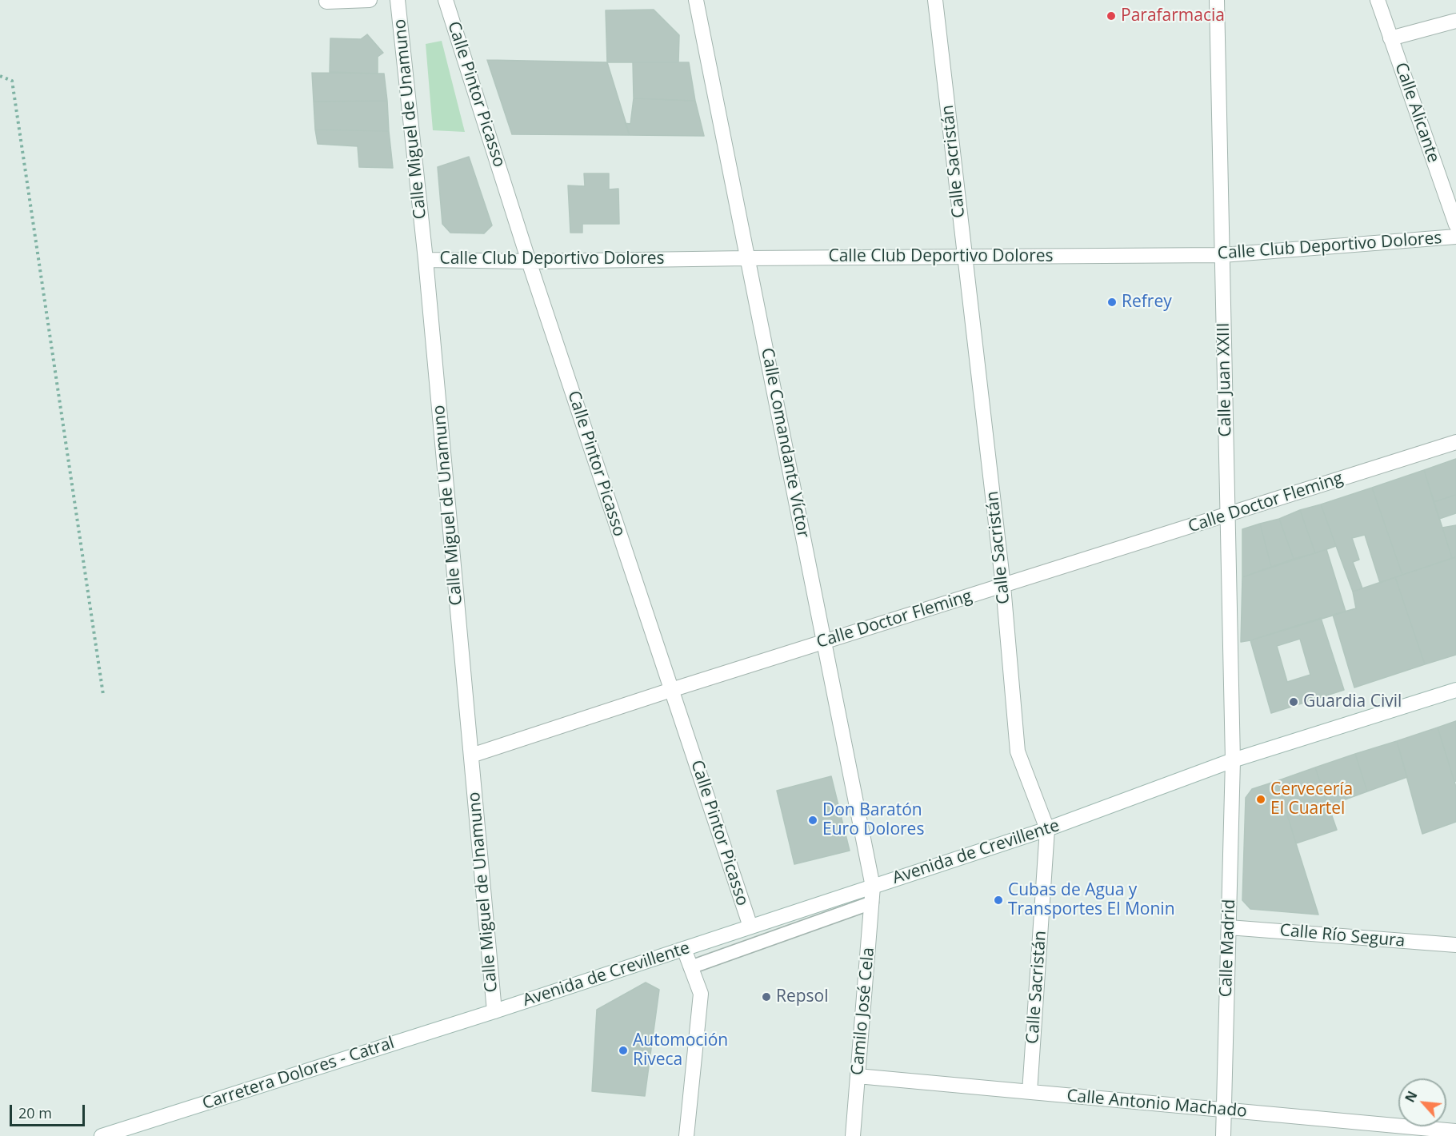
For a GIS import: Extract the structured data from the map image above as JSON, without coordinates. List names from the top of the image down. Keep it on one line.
{"streets":{"street":["Calle Pintor Picasso","Calle Alicante","Calle Miguel de Unamuno","Calle Sacristán","Calle Club Deportivo Dolores","Calle Juan XXIII","Calle Comandante Víctor","Calle Doctor Fleming","Avenida de Crevillente","Calle Río Segura","Calle Madrid","Camilo José Cela","Carretera Dolores - Catral","Calle Antonio Machado"]},"crossings":[["Calle Pintor Picasso","Calle Club Deportivo Dolores"],["Calle Pintor Picasso","Calle Doctor Fleming"],["Calle Pintor Picasso","Avenida de Crevillente"],["Calle Miguel de Unamuno","Calle Club Deportivo Dolores"],["Calle Miguel de Unamuno","Calle Doctor Fleming"],["Calle Miguel de Unamuno","Avenida de Crevillente"],["Calle Miguel de Unamuno","Carretera Dolores - Catral"],["Calle Sacristán","Calle Club Deportivo Dolores"],["Calle Sacristán","Calle Doctor Fleming"],["Calle Sacristán","Avenida de Crevillente"],["Calle Sacristán","Calle Antonio Machado"],["Calle Club Deportivo Dolores","Calle Juan XXIII"],["Calle Club Deportivo Dolores","Calle Comandante Víctor"],["Calle Juan XXIII","Calle Doctor Fleming"],["Calle Juan XXIII","Avenida de Crevillente"],["Calle Juan XXIII","Calle Madrid"],["Calle Comandante Víctor","Calle Doctor Fleming"],["Calle Comandante Víctor","Avenida de Crevillente"],["Calle Comandante Víctor","Camilo José Cela"],["Avenida de Crevillente","Calle Madrid"],["Avenida de Crevillente","Camilo José Cela"],["Avenida de Crevillente","Carretera Dolores - Catral"],["Calle Río Segura","Calle Madrid"],["Calle Madrid","Calle Antonio Machado"],["Camilo José Cela","Calle Antonio Machado"]],"places":["Parafarmacia","Refrey","Guardia Civil","Cervecería El Cuartel","Don Baratón Euro Dolores","Cubas de Agua y Transportes El Monin","Repsol","Automoción Riveca"],"scale_bar":"20 m","north":"top left"}
